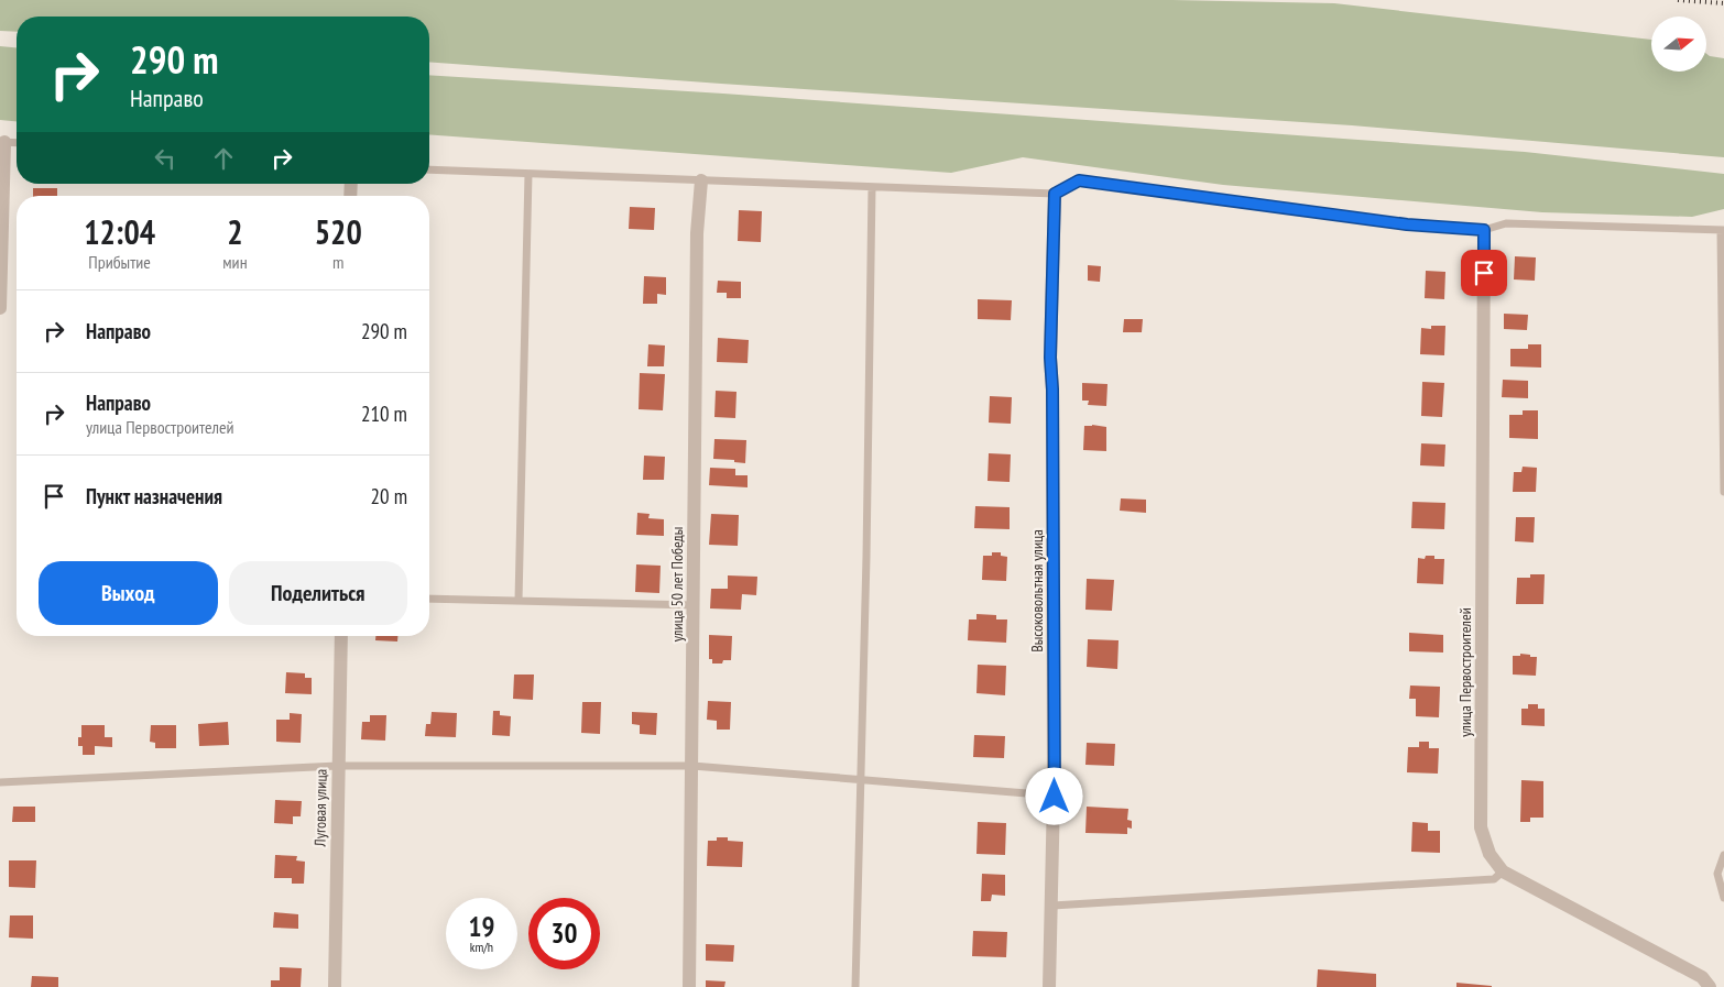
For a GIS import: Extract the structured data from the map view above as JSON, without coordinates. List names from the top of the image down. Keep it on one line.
{"streets":{"street":["улица 50 лет Победы","Высоковольтная улица","улица Первостроителей","Луговая улица"]},"north":"right","page":{"turn":["290 m","Направо"],"eta":["12:04","Прибытие","2","мин","520","m"],"list":[{"name":"Направо","value":"290 m"},{"name":"Направо","note":"улица Первостроителей","value":"210 m"},{"name":"Пункт назначения","value":"20 m"}],"buttons":["Выход","Поделиться"],"speed":"19 km/h","limit":"30"}}
